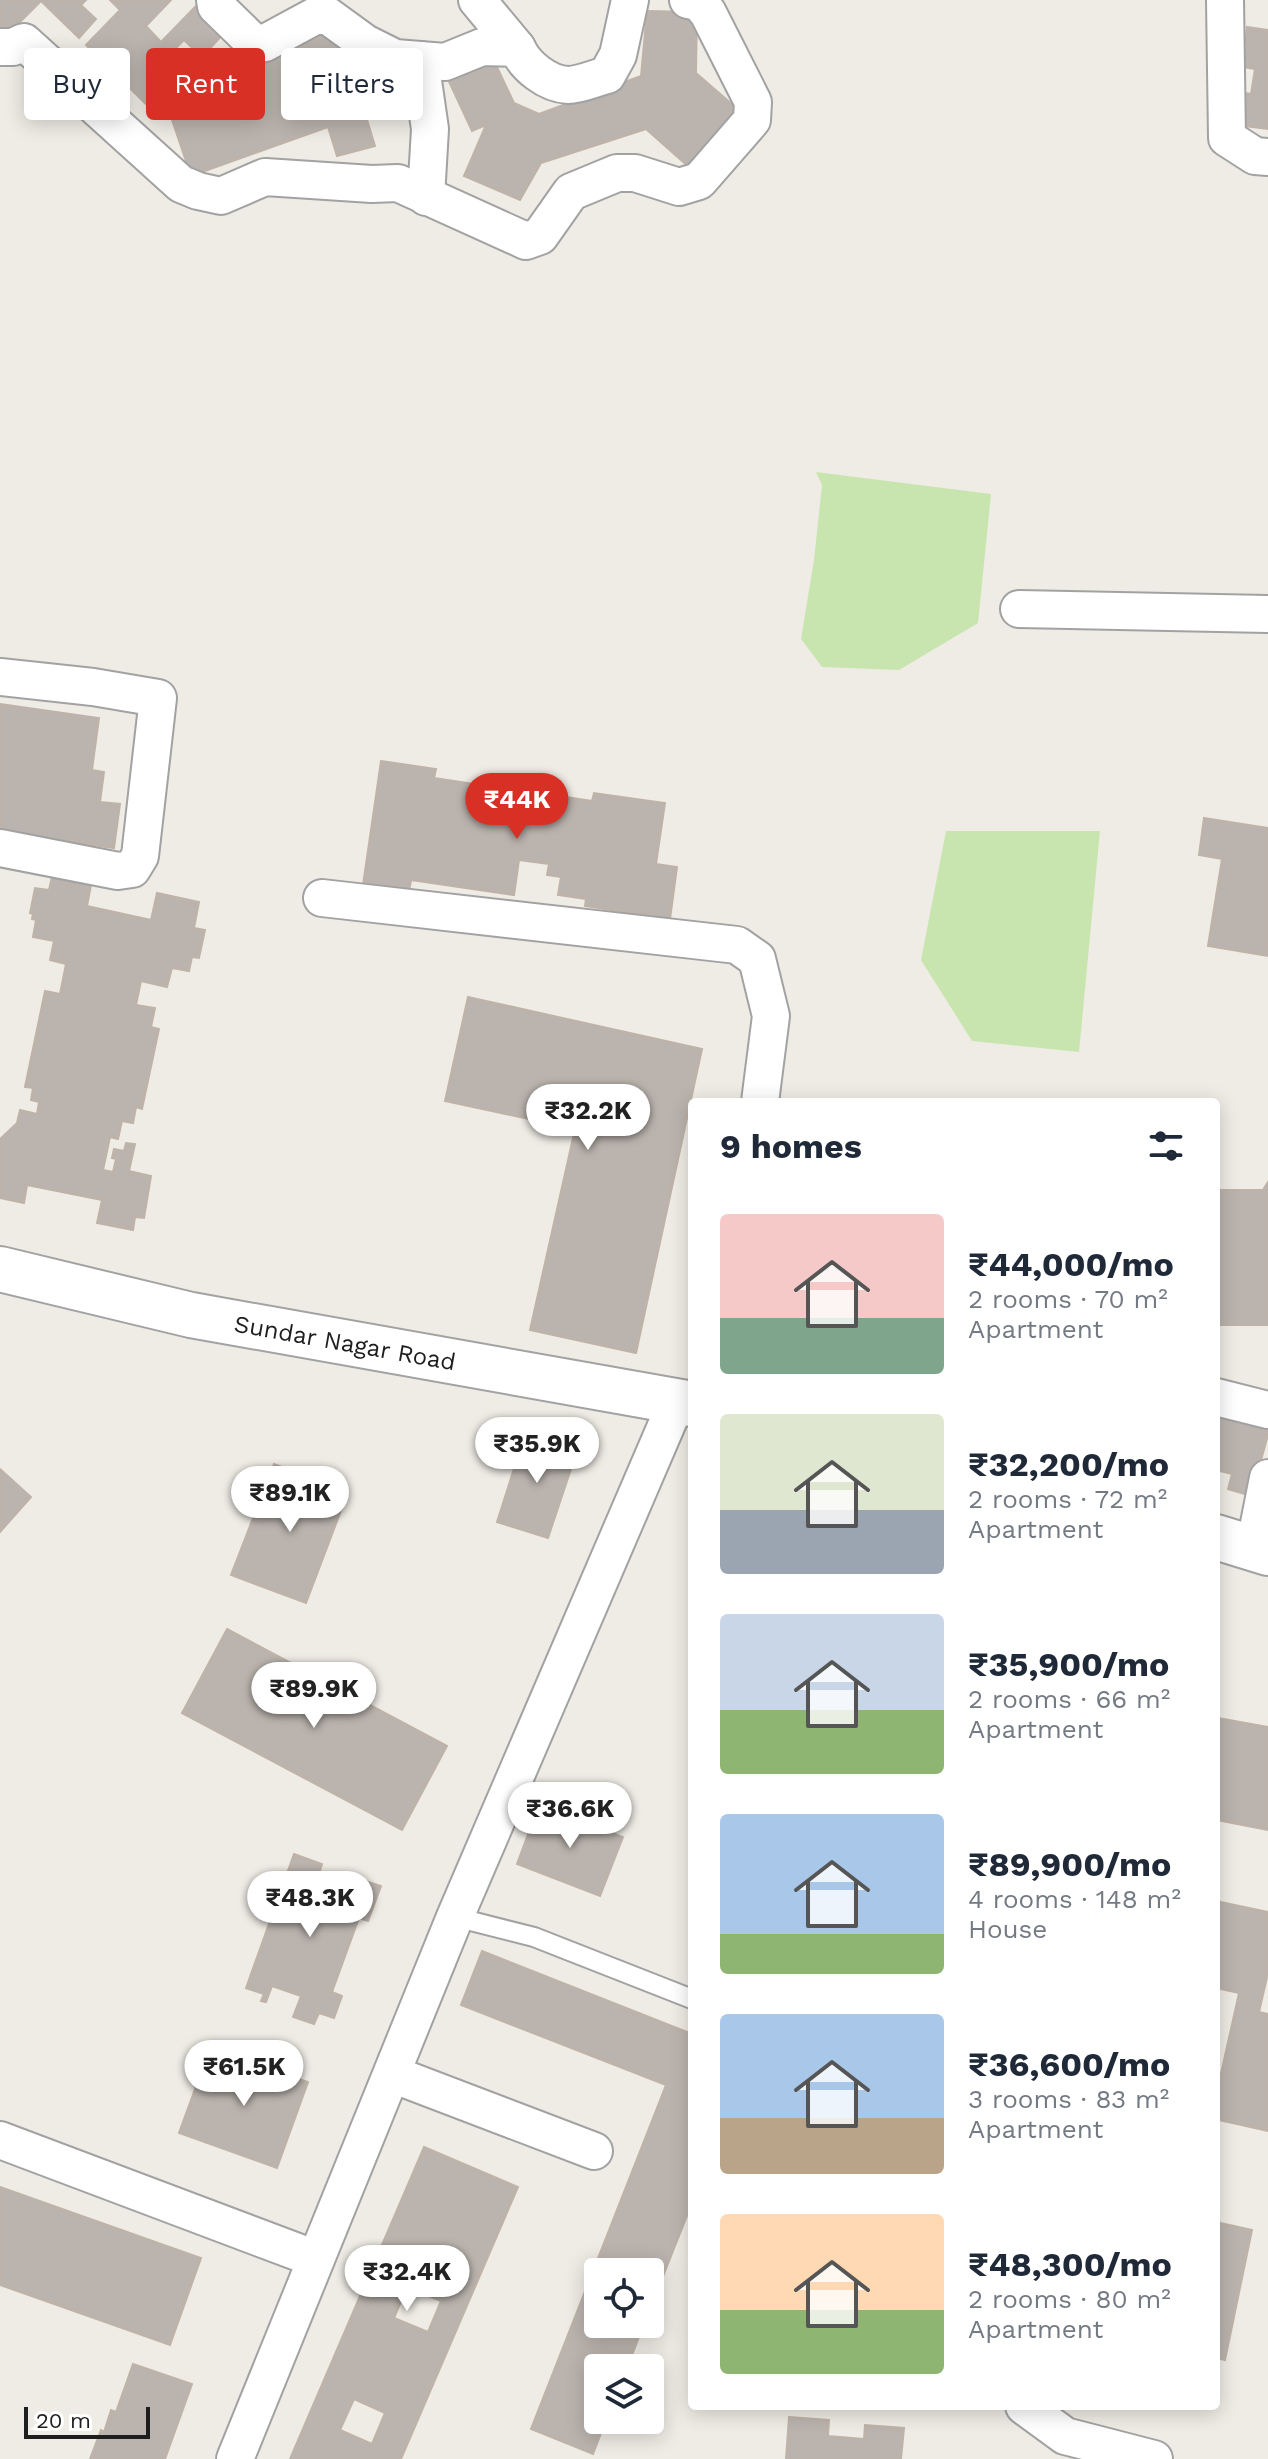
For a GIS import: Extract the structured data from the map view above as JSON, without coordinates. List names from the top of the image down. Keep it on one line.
{"streets":{"street":["Sundar Nagar Road"]},"scale_bar":"20 m","page":{"chip":["Buy","Rent","Filters"],"price":["₹44K","₹32.2K","₹35.9K","₹89.1K","₹89.9K","₹36.6K","₹48.3K","₹61.5K","₹32.4K"],"heading":"9 homes","list":[{"name":"₹44,000/mo","note":"2 rooms · 70 m² · Apartment"},{"name":"₹32,200/mo","note":"2 rooms · 72 m² · Apartment"},{"name":"₹35,900/mo","note":"2 rooms · 66 m² · Apartment"},{"name":"₹89,900/mo","note":"4 rooms · 148 m² · House"},{"name":"₹36,600/mo","note":"3 rooms · 83 m² · Apartment"},{"name":"₹48,300/mo","note":"2 rooms · 80 m² · Apartment"}],"scale":"20 m"}}
